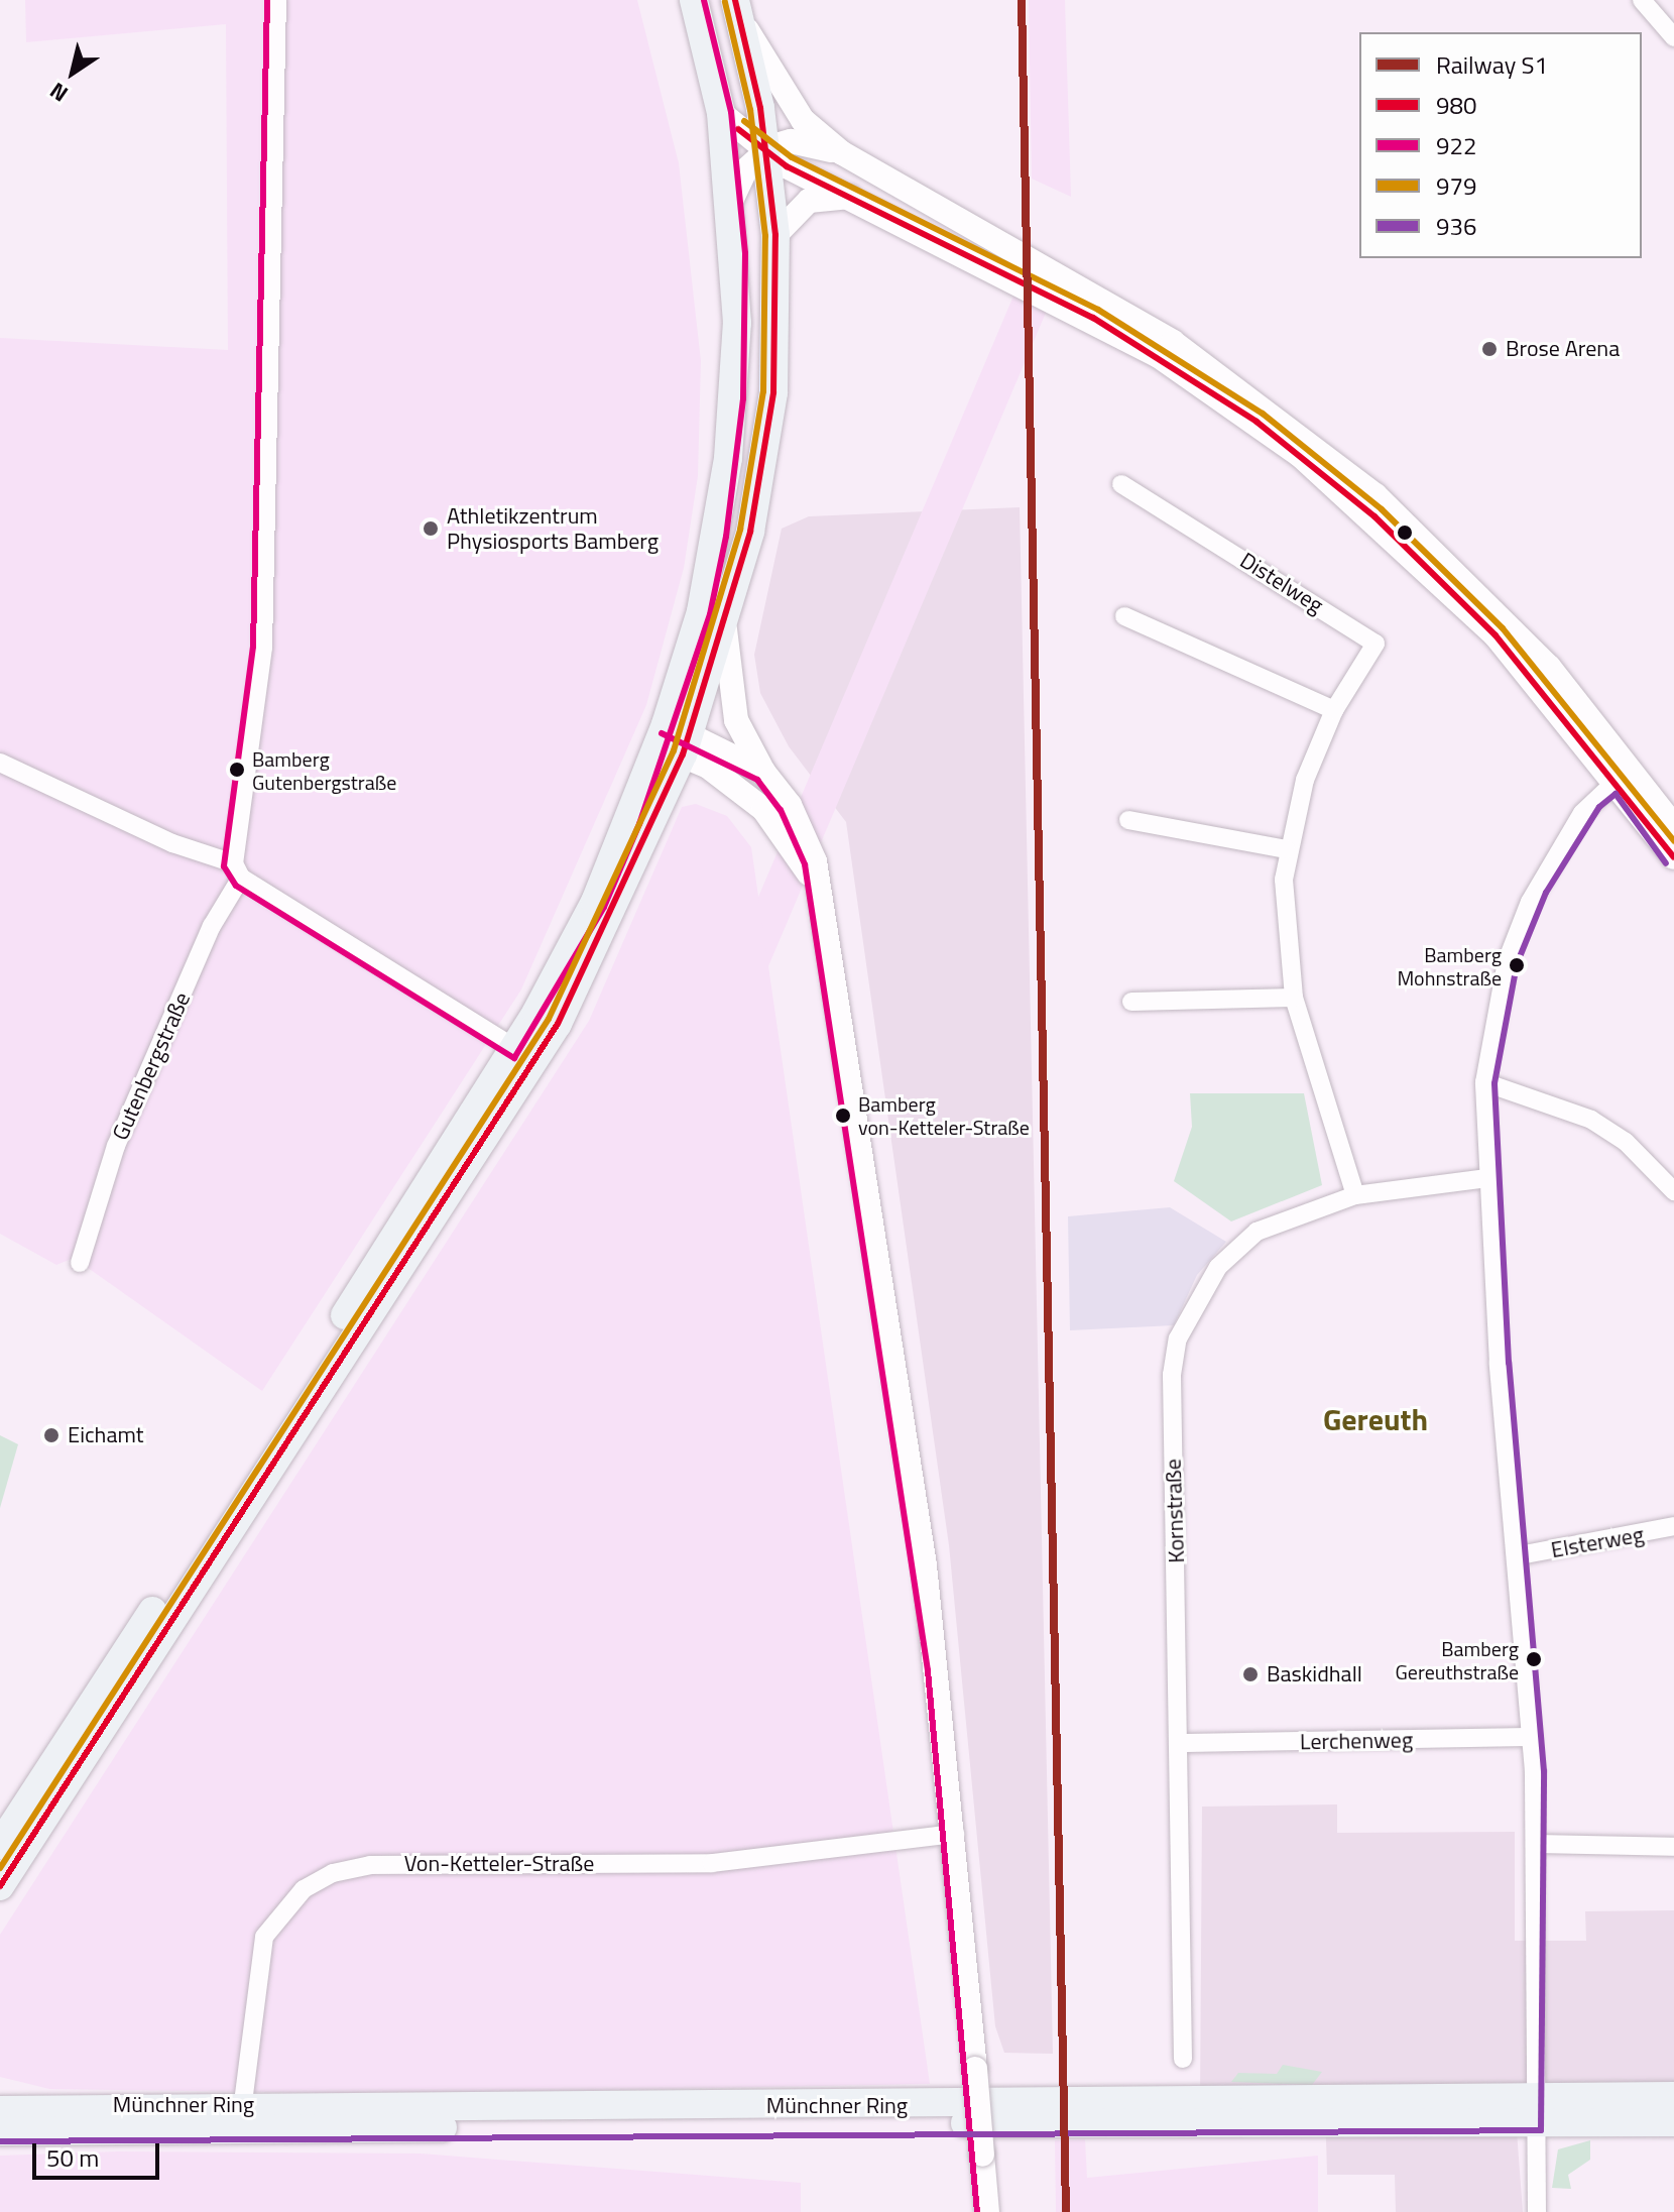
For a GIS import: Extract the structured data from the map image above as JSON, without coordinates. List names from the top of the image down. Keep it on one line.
{"streets":{"main road":["Münchner Ring"],"street":["Distelweg","Gutenbergstraße","Kornstraße","Elsterweg","Lerchenweg","Von-Ketteler-Straße"]},"crossings":[["Distelweg","Kornstraße"],["Kornstraße","Lerchenweg"],["Von-Ketteler-Straße","Münchner Ring"]],"districts":["Gereuth"],"places":["Brose Arena","Athletikzentrum Physiosports Bamberg","Bamberg Gutenbergstraße","Bamberg Mohnstraße","Bamberg von-Ketteler-Straße","Eichamt","Bamberg Gereuthstraße","Baskidhall"],"lines":["rail line S1","transit line 980","transit line 922","transit line 979","transit line 936"],"legend":["Railway S1","980","922","979","936"],"scale_bar":"50 m","north":"bottom left"}
